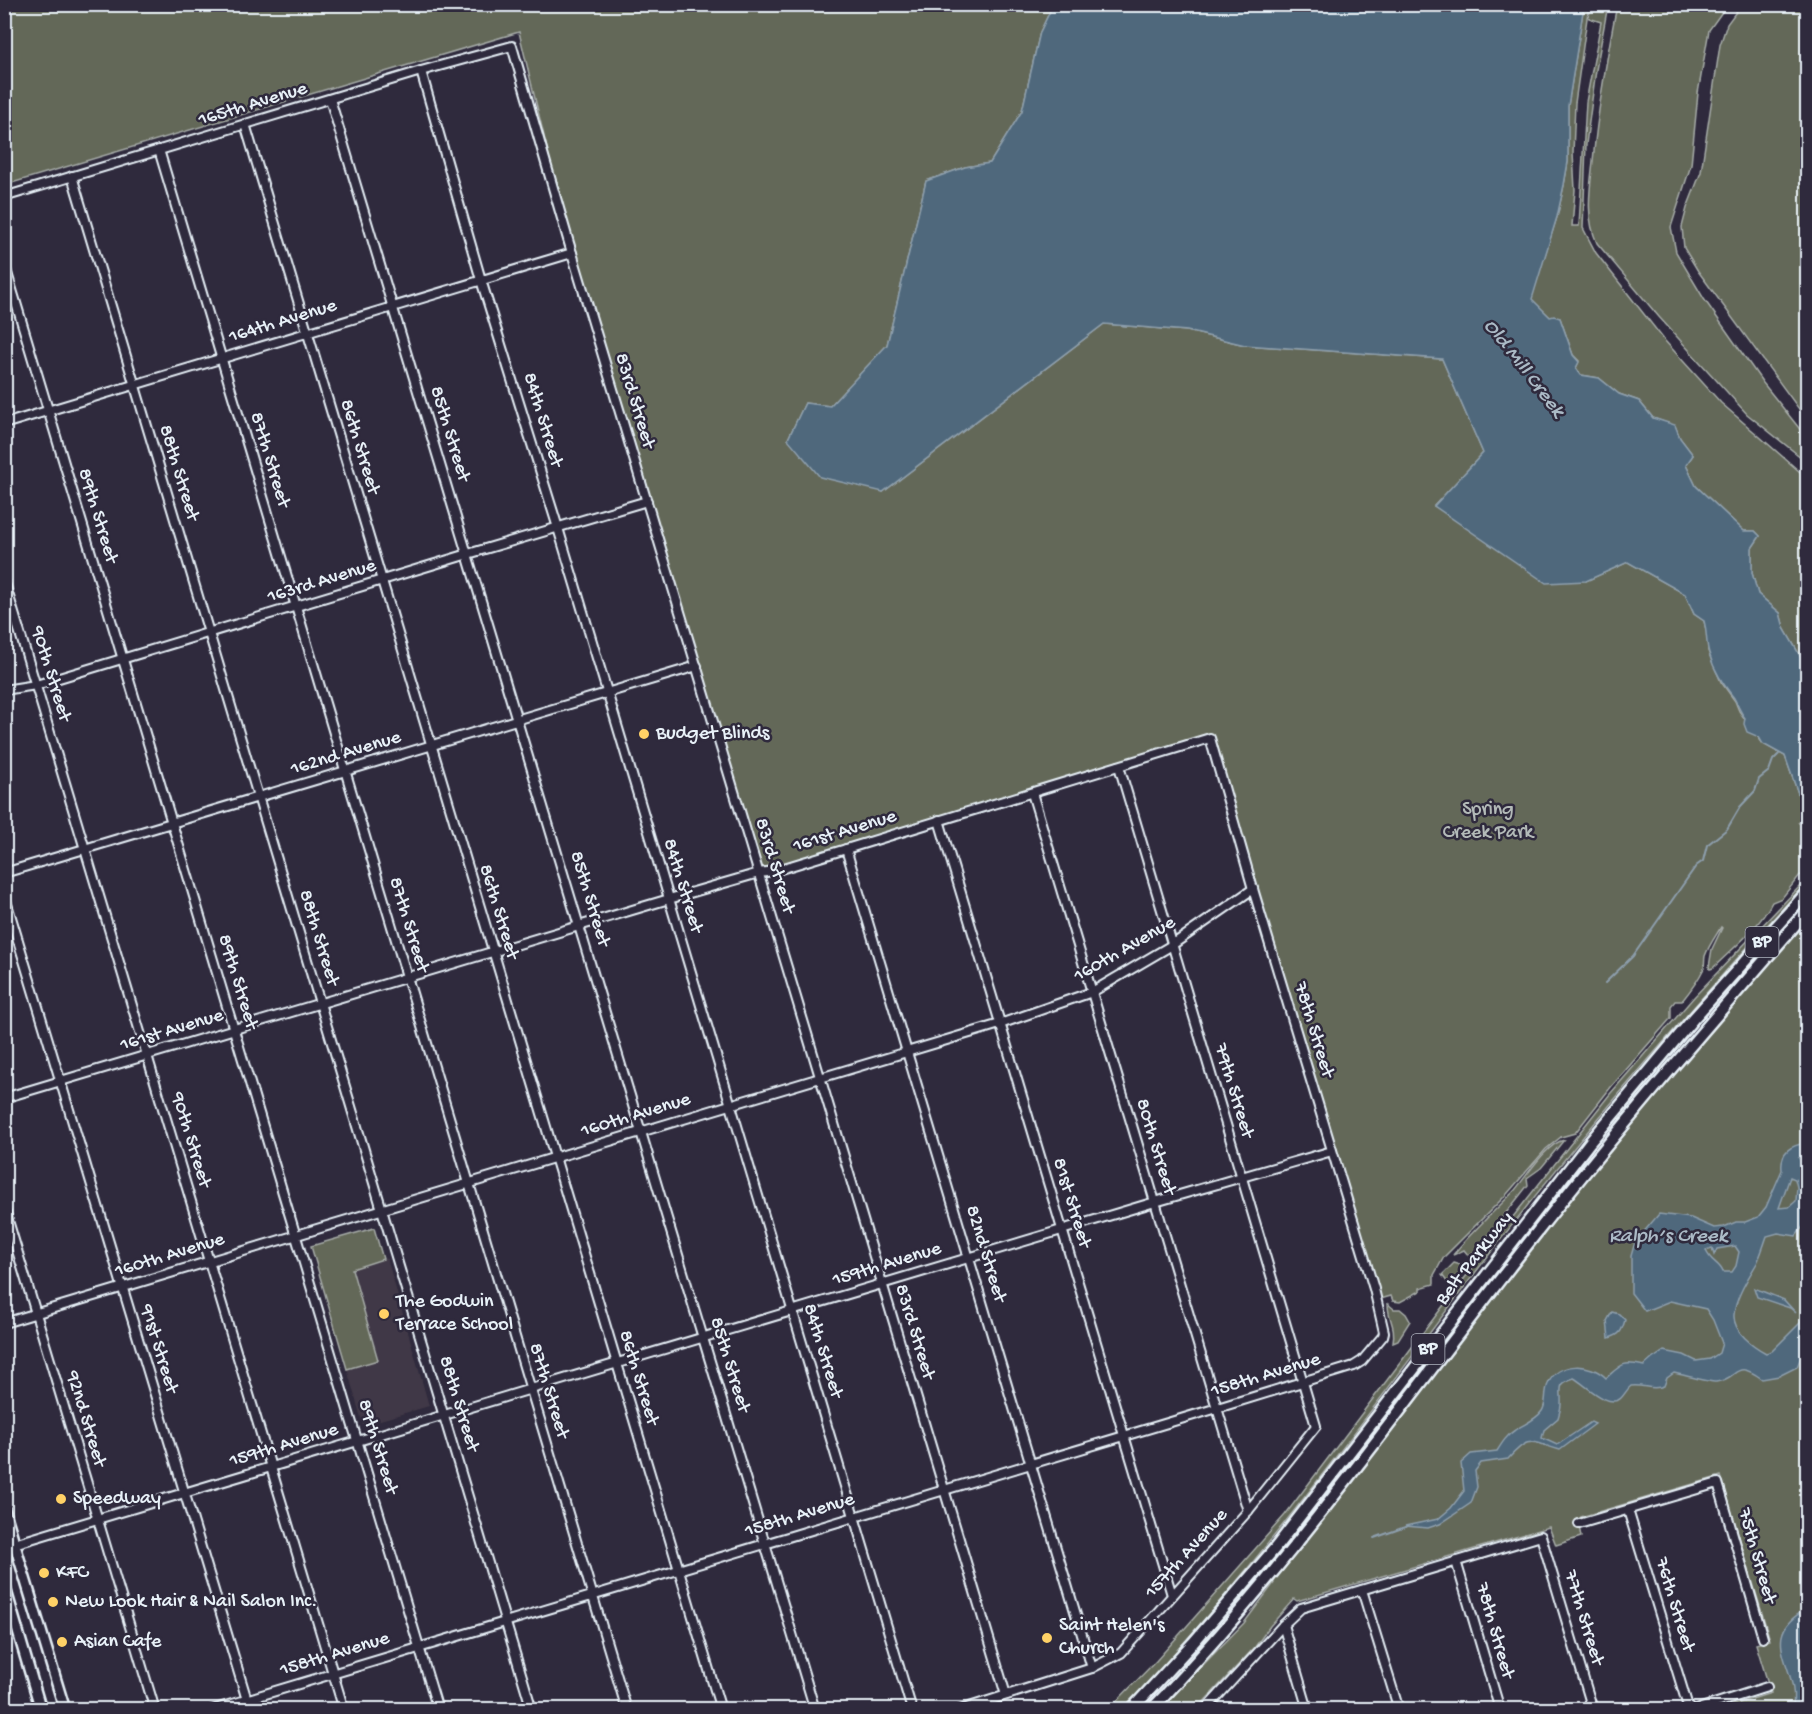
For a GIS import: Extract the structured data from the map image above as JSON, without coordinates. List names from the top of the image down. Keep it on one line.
{"streets":{"highway":["BP","Belt Parkway"],"street":["165th Avenue","164th Avenue","83rd Street","84th Street","85th Street","86th Street","87th Street","88th Street","89th Street","163rd Avenue","90th Street","162nd Avenue","161st Avenue","160th Avenue","78th Street","79th Street","80th Street","81st Street","82nd Street","159th Avenue","91st Street","158th Avenue","92nd Street","157th Avenue","75th Street","76th Street","77th Street"]},"crossings":[["165th Avenue","83rd Street"],["165th Avenue","84th Street"],["165th Avenue","85th Street"],["165th Avenue","86th Street"],["165th Avenue","87th Street"],["165th Avenue","88th Street"],["164th Avenue","83rd Street"],["164th Avenue","84th Street"],["164th Avenue","85th Street"],["164th Avenue","86th Street"],["164th Avenue","87th Street"],["164th Avenue","88th Street"],["164th Avenue","89th Street"],["83rd Street","163rd Avenue"],["83rd Street","162nd Avenue"],["83rd Street","161st Avenue"],["83rd Street","160th Avenue"],["83rd Street","159th Avenue"],["83rd Street","158th Avenue"],["83rd Street","157th Avenue"],["84th Street","163rd Avenue"],["84th Street","162nd Avenue"],["84th Street","161st Avenue"],["84th Street","160th Avenue"],["84th Street","159th Avenue"],["84th Street","158th Avenue"],["85th Street","163rd Avenue"],["85th Street","162nd Avenue"],["85th Street","161st Avenue"],["85th Street","160th Avenue"],["85th Street","159th Avenue"],["85th Street","158th Avenue"],["86th Street","163rd Avenue"],["86th Street","162nd Avenue"],["86th Street","161st Avenue"],["86th Street","160th Avenue"],["86th Street","159th Avenue"],["86th Street","158th Avenue"],["87th Street","163rd Avenue"],["87th Street","162nd Avenue"],["87th Street","161st Avenue"],["87th Street","160th Avenue"],["87th Street","159th Avenue"],["87th Street","158th Avenue"],["88th Street","163rd Avenue"],["88th Street","162nd Avenue"],["88th Street","161st Avenue"],["88th Street","160th Avenue"],["88th Street","159th Avenue"],["88th Street","158th Avenue"],["89th Street","163rd Avenue"],["89th Street","162nd Avenue"],["89th Street","161st Avenue"],["89th Street","160th Avenue"],["89th Street","159th Avenue"],["89th Street","158th Avenue"],["163rd Avenue","90th Street"],["90th Street","162nd Avenue"],["90th Street","161st Avenue"],["90th Street","160th Avenue"],["90th Street","159th Avenue"],["90th Street","158th Avenue"],["161st Avenue","78th Street"],["161st Avenue","79th Street"],["161st Avenue","80th Street"],["161st Avenue","81st Street"],["161st Avenue","82nd Street"],["161st Avenue","91st Street"],["160th Avenue","78th Street"],["160th Avenue","79th Street"],["160th Avenue","80th Street"],["160th Avenue","81st Street"],["160th Avenue","82nd Street"],["160th Avenue","91st Street"],["160th Avenue","92nd Street"],["78th Street","159th Avenue"],["78th Street","158th Avenue"],["78th Street","77th Street"],["79th Street","159th Avenue"],["79th Street","158th Avenue"],["79th Street","157th Avenue"],["80th Street","159th Avenue"],["80th Street","158th Avenue"],["80th Street","157th Avenue"],["81st Street","159th Avenue"],["81st Street","158th Avenue"],["81st Street","157th Avenue"],["82nd Street","159th Avenue"],["82nd Street","158th Avenue"],["82nd Street","157th Avenue"],["159th Avenue","91st Street"],["159th Avenue","92nd Street"],["91st Street","158th Avenue"],["75th Street","76th Street"]],"water":["Old Mill Creek","Ralph’s Creek"],"parks":["Spring Creek Park"],"places":["Budget Blinds","The Godwin Terrace School","Speedway","KFC","New Look Hair & Nail Salon Inc.","Saint Helen's Church","Asian Cafe"]}
